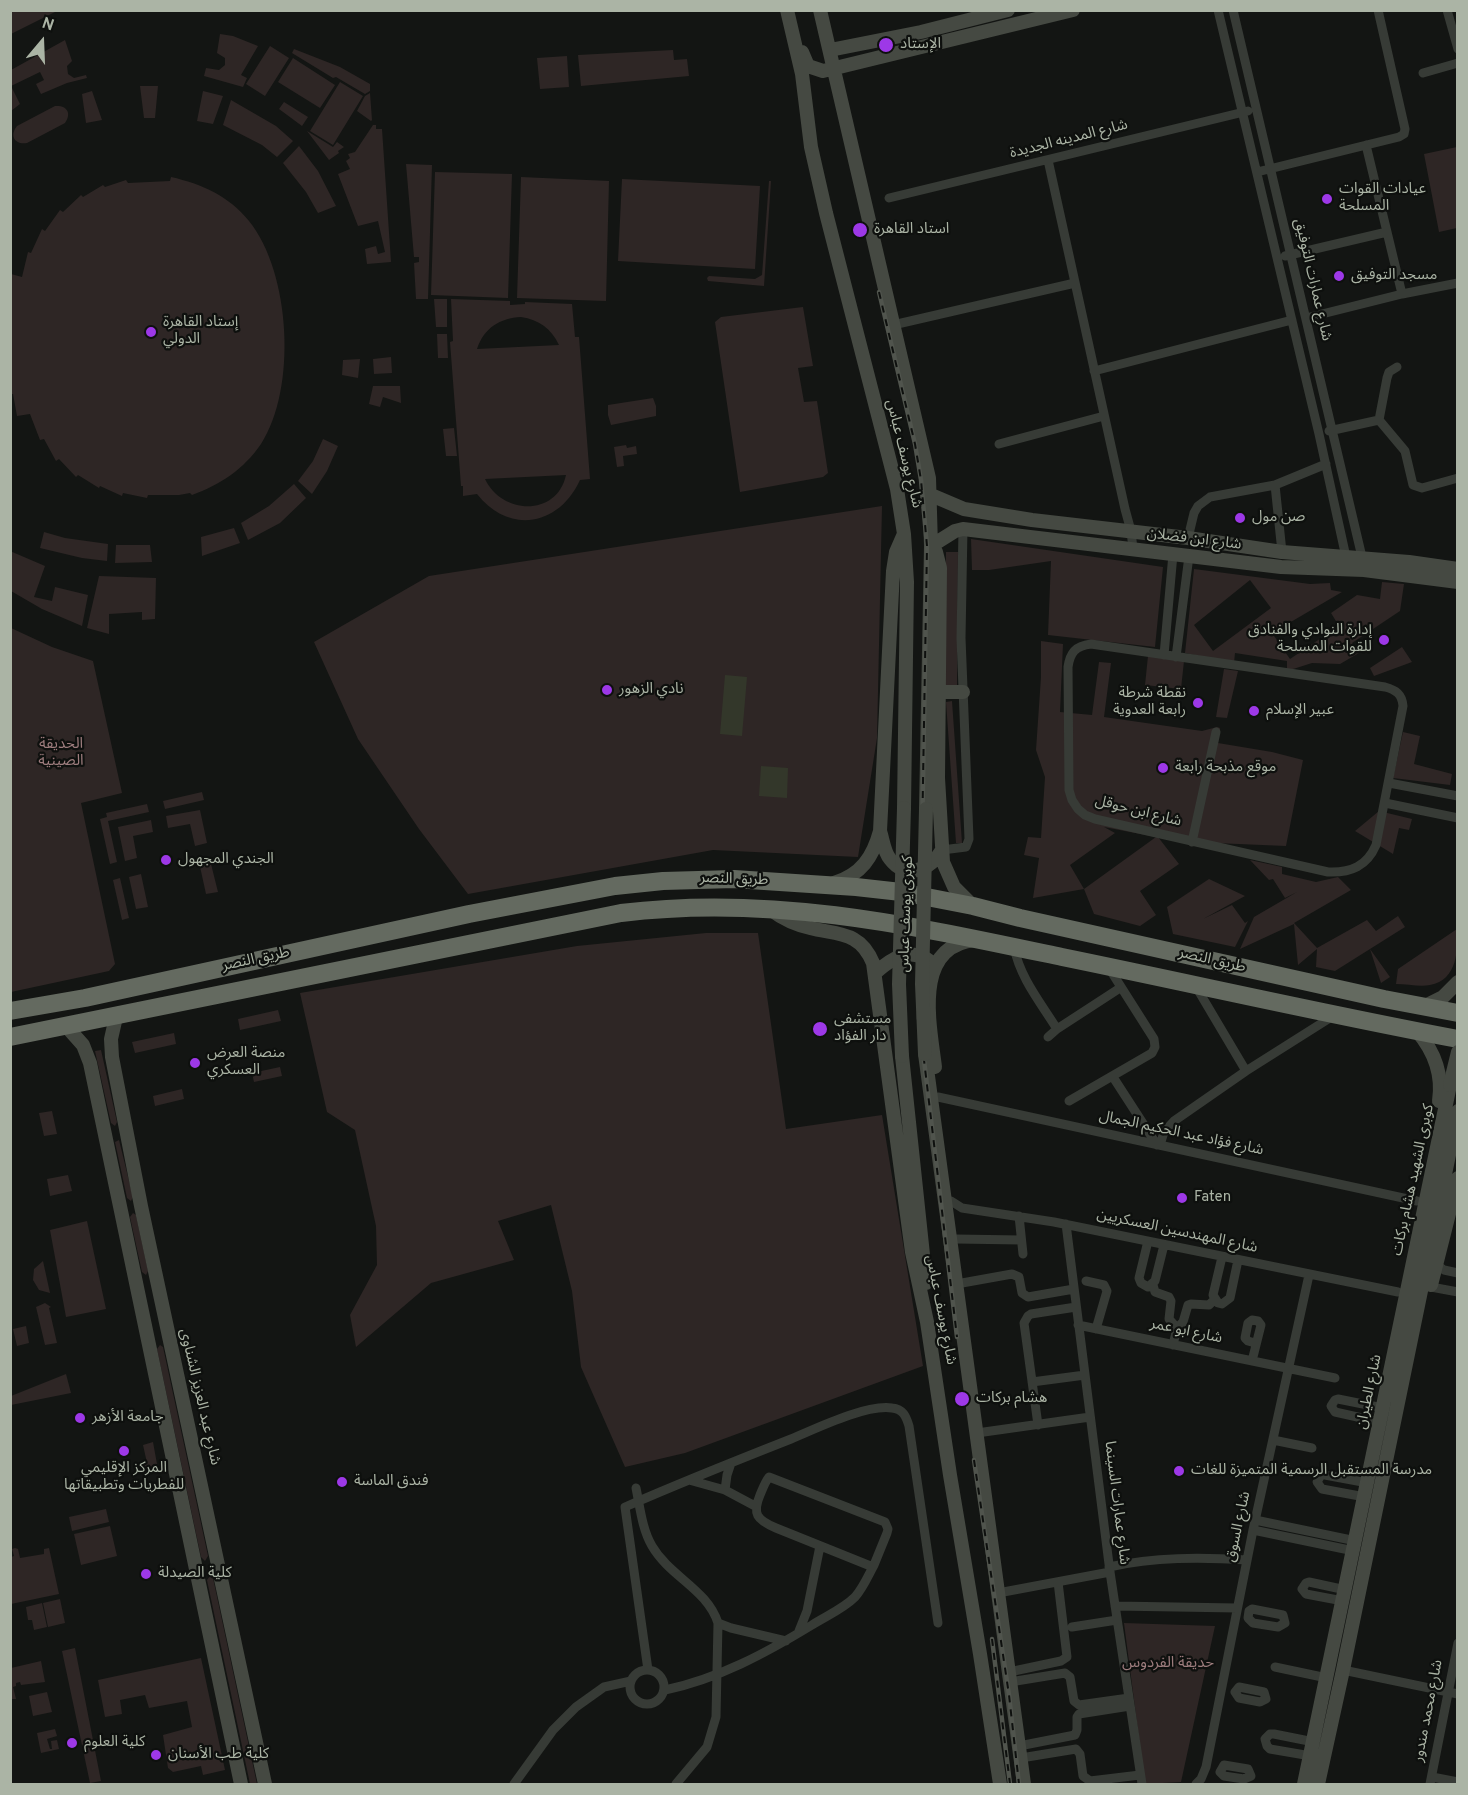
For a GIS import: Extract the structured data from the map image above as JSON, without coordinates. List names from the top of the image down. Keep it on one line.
{"streets":{"highway":["طريق النصر"],"main road":["شارع يوسف عباس","شارع ابن فضلان","كوبرى يوسف عباس","كوبرى الشهيد هشام بركات","شارع الطيران","شارع عبد العزيز الشناوى"],"street":["شارع المدينه الجديدة","شارع عمارات التوفيق","شارع ابن حوقل","شارع فؤاد عبد الحكيم الجمال","شارع المهندسين العسكريين","شارع ابو عمر","شارع عمارات السينما","شارع السوق","شارع محمد مندور"]},"crossings":[["شارع المدينه الجديدة","شارع عمارات التوفيق"],["شارع عمارات التوفيق","شارع ابن فضلان"],["شارع يوسف عباس","شارع ابن فضلان"],["شارع يوسف عباس","طريق النصر"],["شارع يوسف عباس","كوبرى يوسف عباس"],["شارع يوسف عباس","شارع فؤاد عبد الحكيم الجمال"],["شارع يوسف عباس","شارع المهندسين العسكريين"],["شارع ابن فضلان","كوبرى يوسف عباس"],["طريق النصر","شارع الطيران"],["طريق النصر","شارع عبد العزيز الشناوى"],["شارع فؤاد عبد الحكيم الجمال","شارع الطيران"],["كوبرى الشهيد هشام بركات","شارع الطيران"],["شارع المهندسين العسكريين","شارع الطيران"],["شارع المهندسين العسكريين","شارع عمارات السينما"],["شارع المهندسين العسكريين","شارع السوق"],["شارع ابو عمر","شارع عمارات السينما"],["شارع ابو عمر","شارع السوق"]],"parks":["الحديقة الصينية","حديقة الفردوس"],"places":["الإستاد","عيادات القوات المسلحة","استاد القاهرة","مسجد التوفيق","إستاد القاهرة الدولي","صن مول","إدارة النوادي والفنادق للقوات المسلحة","نادي الزهور","نقطة شرطة رابعة العدوية","عبير الإسلام","موقع مذبحة رابعة","الجندي المجهول","مستشفى دار الفؤاد","منصة العرض العسكري","Faten","هشام بركات","جامعة الأزهر","المركز الإقليمي للفطريات وتطبيقاتها","مدرسة المستقبل الرسمية المتميزة للغات","فندق الماسة","كلية الصيدلة","كلية العلوم","كلية طب الأسنان"],"north":"top"}
